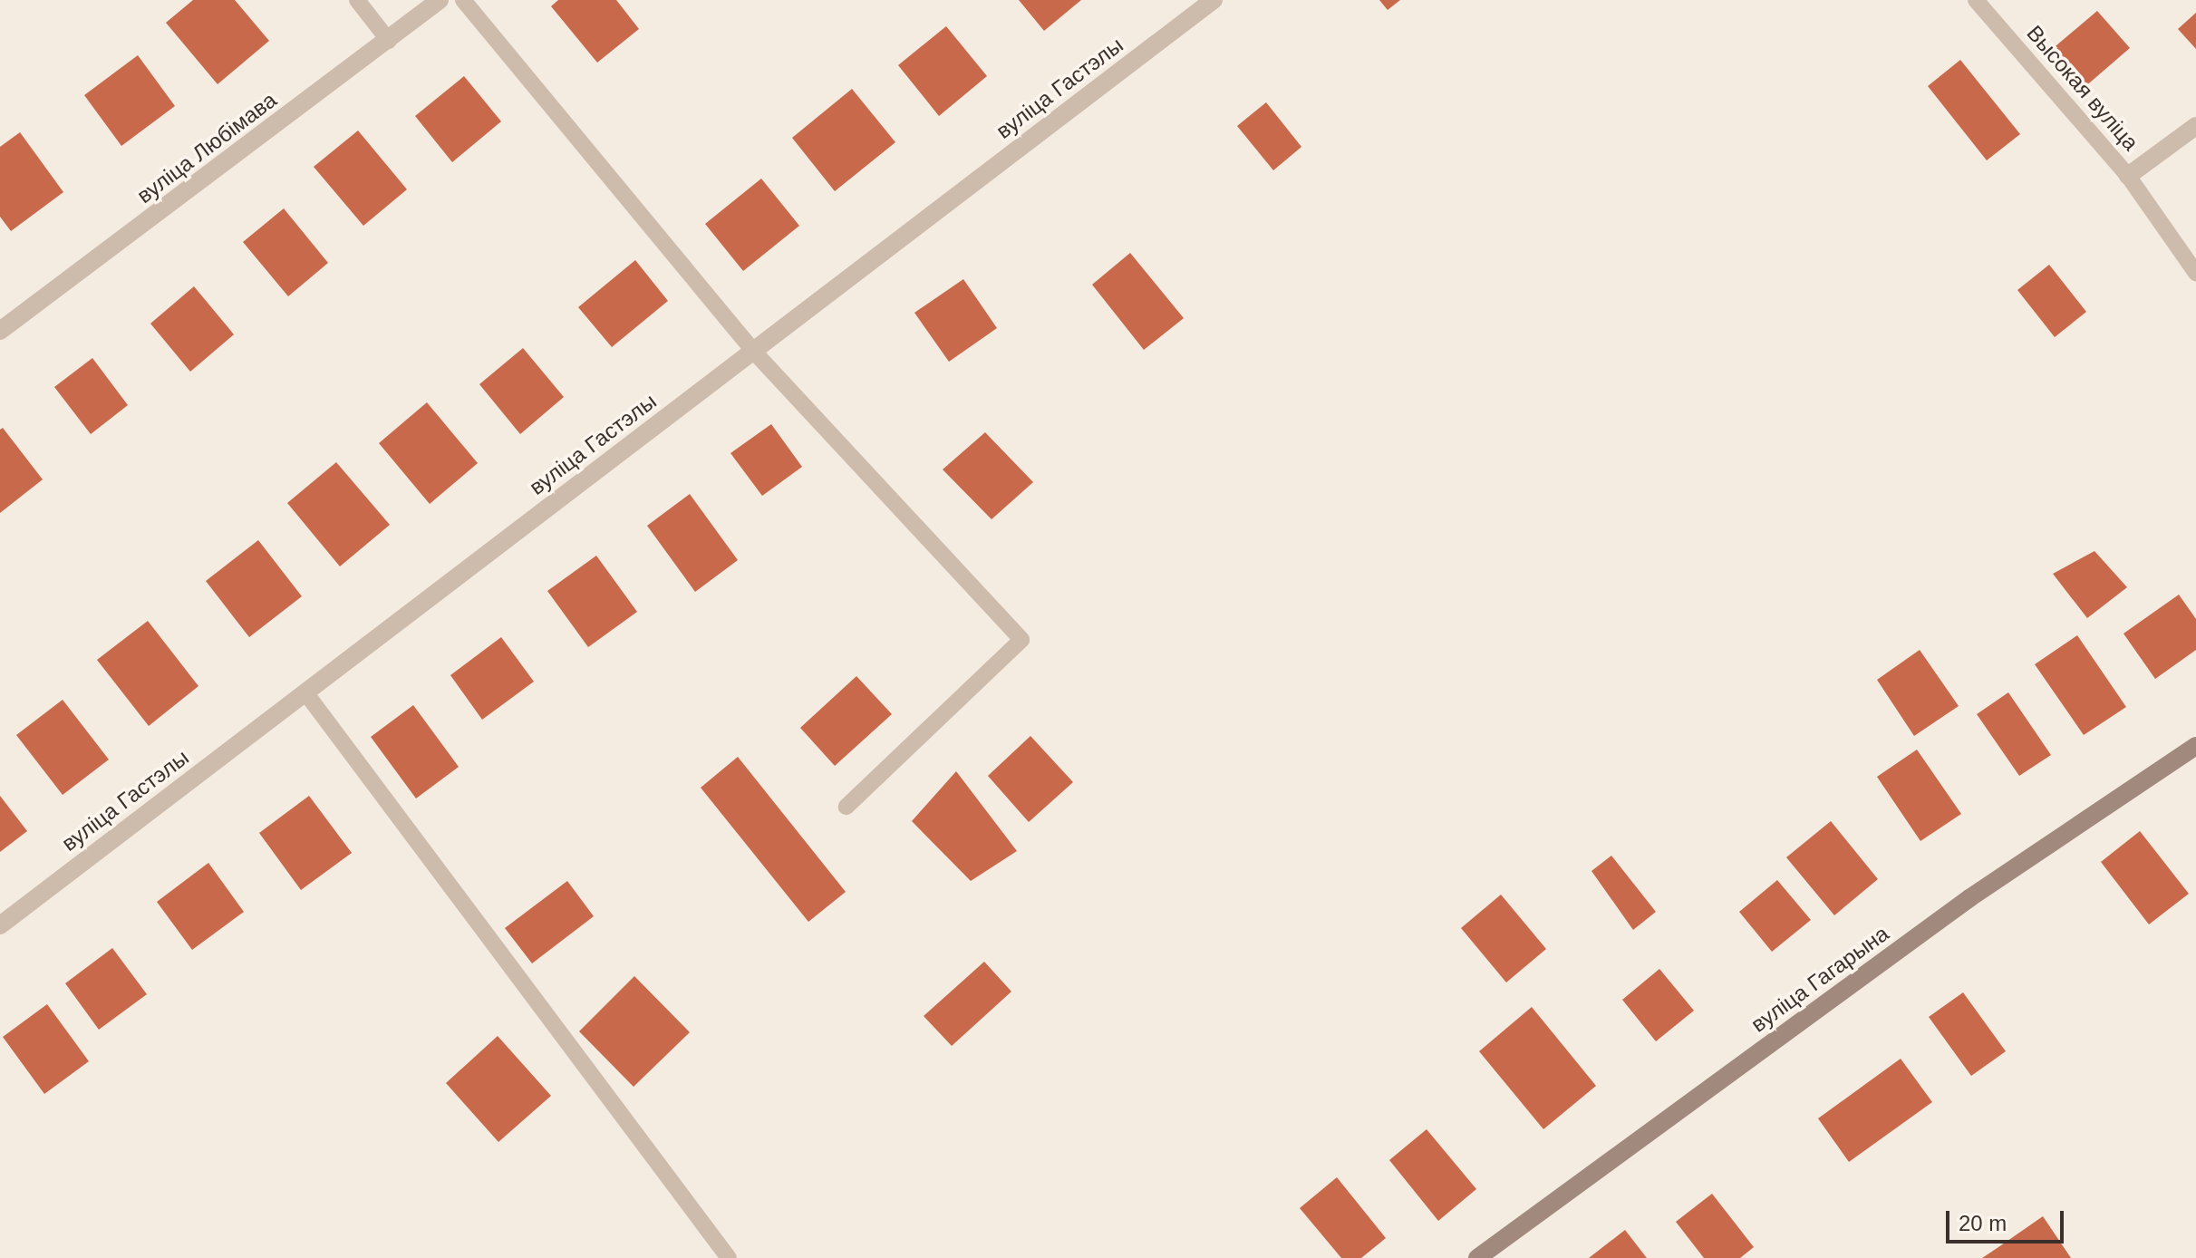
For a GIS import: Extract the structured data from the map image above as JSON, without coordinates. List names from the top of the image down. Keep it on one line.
{"streets":{"street":["вуліца Гастэлы","Высокая вуліца","вуліца Любімава","вуліца Гагарына"]},"scale_bar":"20 m"}
